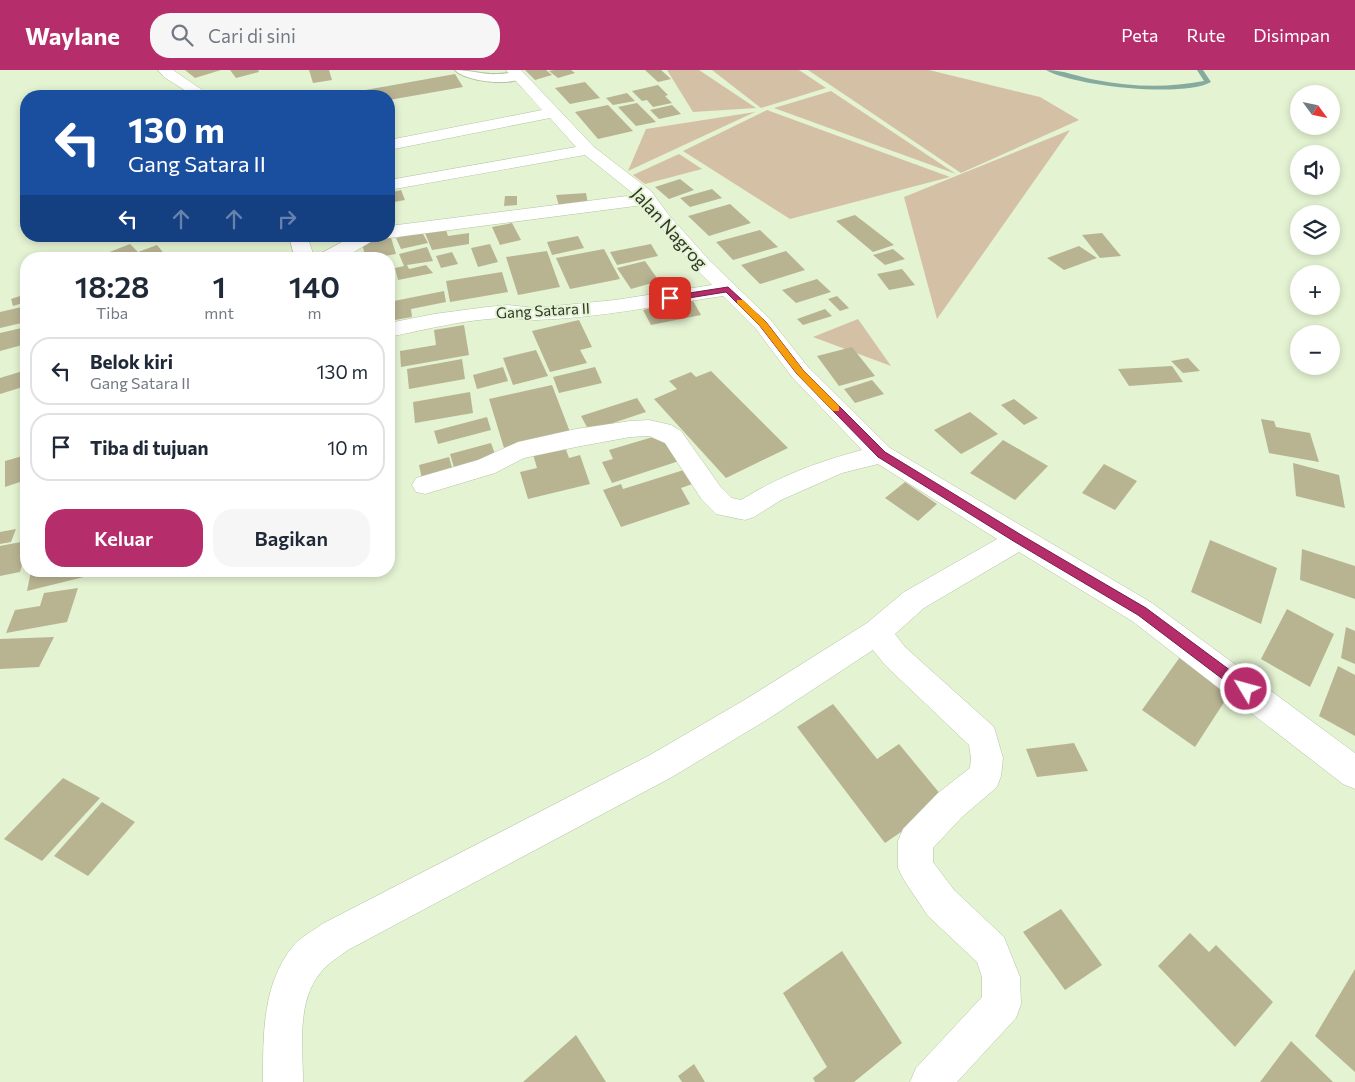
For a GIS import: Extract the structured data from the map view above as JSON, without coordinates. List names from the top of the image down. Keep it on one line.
{"streets":{"street":["Jalan Nagrog","Gang Satara II"]},"crossings":[["Jalan Nagrog","Gang Satara II"]],"north":"bottom right","page":{"header":"Waylane","search":"Cari di sini","nav":["Peta","Rute","Disimpan"],"map_buttons":["+","−"],"turn":["130 m","Gang Satara II"],"eta":["18:28","Tiba","1","mnt","140","m"],"list":[{"name":"Belok kiri","note":"Gang Satara II","value":"130 m"},{"name":"Tiba di tujuan","value":"10 m"}],"buttons":["Keluar","Bagikan"]}}
